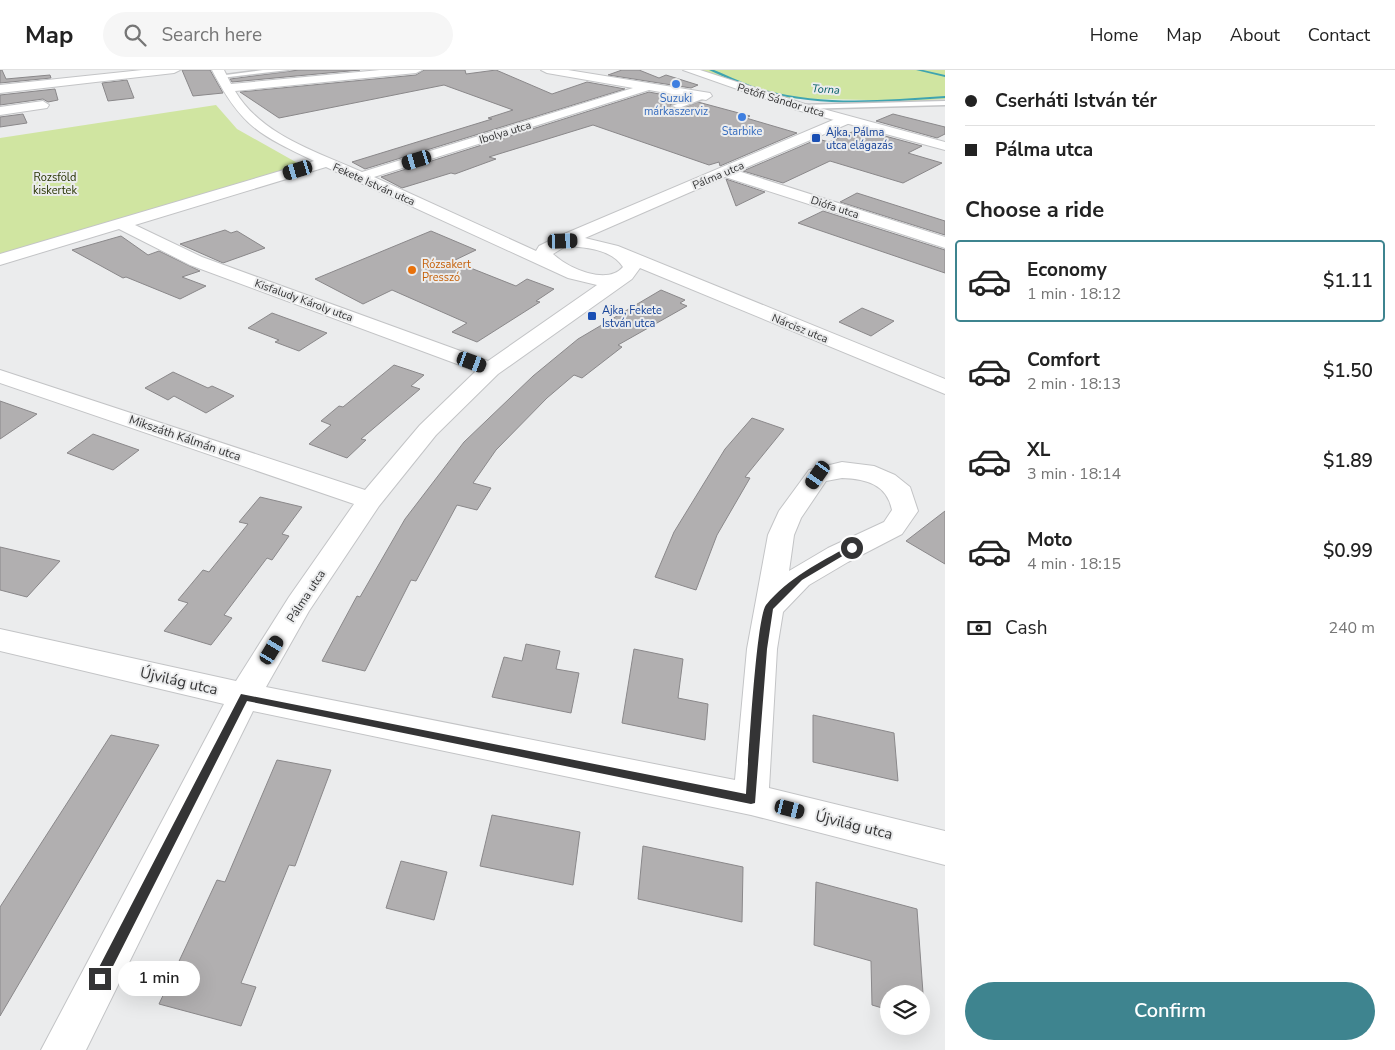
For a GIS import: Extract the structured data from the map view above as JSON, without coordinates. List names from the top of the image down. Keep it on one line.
{"streets":{"street":["Petőfi Sándor utca","Ibolya utca","Pálma utca","Fekete István utca","Diófa utca","Kisfaludy Károly utca","Nárcisz utca","Mikszáth Kálmán utca","Újvilág utca"]},"crossings":[["Petőfi Sándor utca","Pálma utca"],["Ibolya utca","Fekete István utca"],["Pálma utca","Fekete István utca"],["Pálma utca","Diófa utca"],["Pálma utca","Kisfaludy Károly utca"],["Pálma utca","Nárcisz utca"],["Pálma utca","Mikszáth Kálmán utca"],["Pálma utca","Újvilág utca"]],"water":["Torna"],"parks":["Rozsföld kiskertek"],"places":{"other":["Suzuki márkaszerviz","Starbike","Rózsakert Presszó"],"transit":["Ajka, Pálma utca elágazás","Ajka, Fekete István utca"]},"page":{"header":"Map","search":"Search here","nav":["Home","Map","About","Contact"],"banner":["Cserháti István tér","Pálma utca"],"heading":"Choose a ride","list":[{"name":"Economy","note":"1 min · 18:12","value":"$1.11"},{"name":"Comfort","note":"2 min · 18:13","value":"$1.50"},{"name":"XL","note":"3 min · 18:14","value":"$1.89"},{"name":"Moto","note":"4 min · 18:15","value":"$0.99"}],"pay":["Cash","240 m"],"bubble":"1 min","buttons":"Confirm"}}
